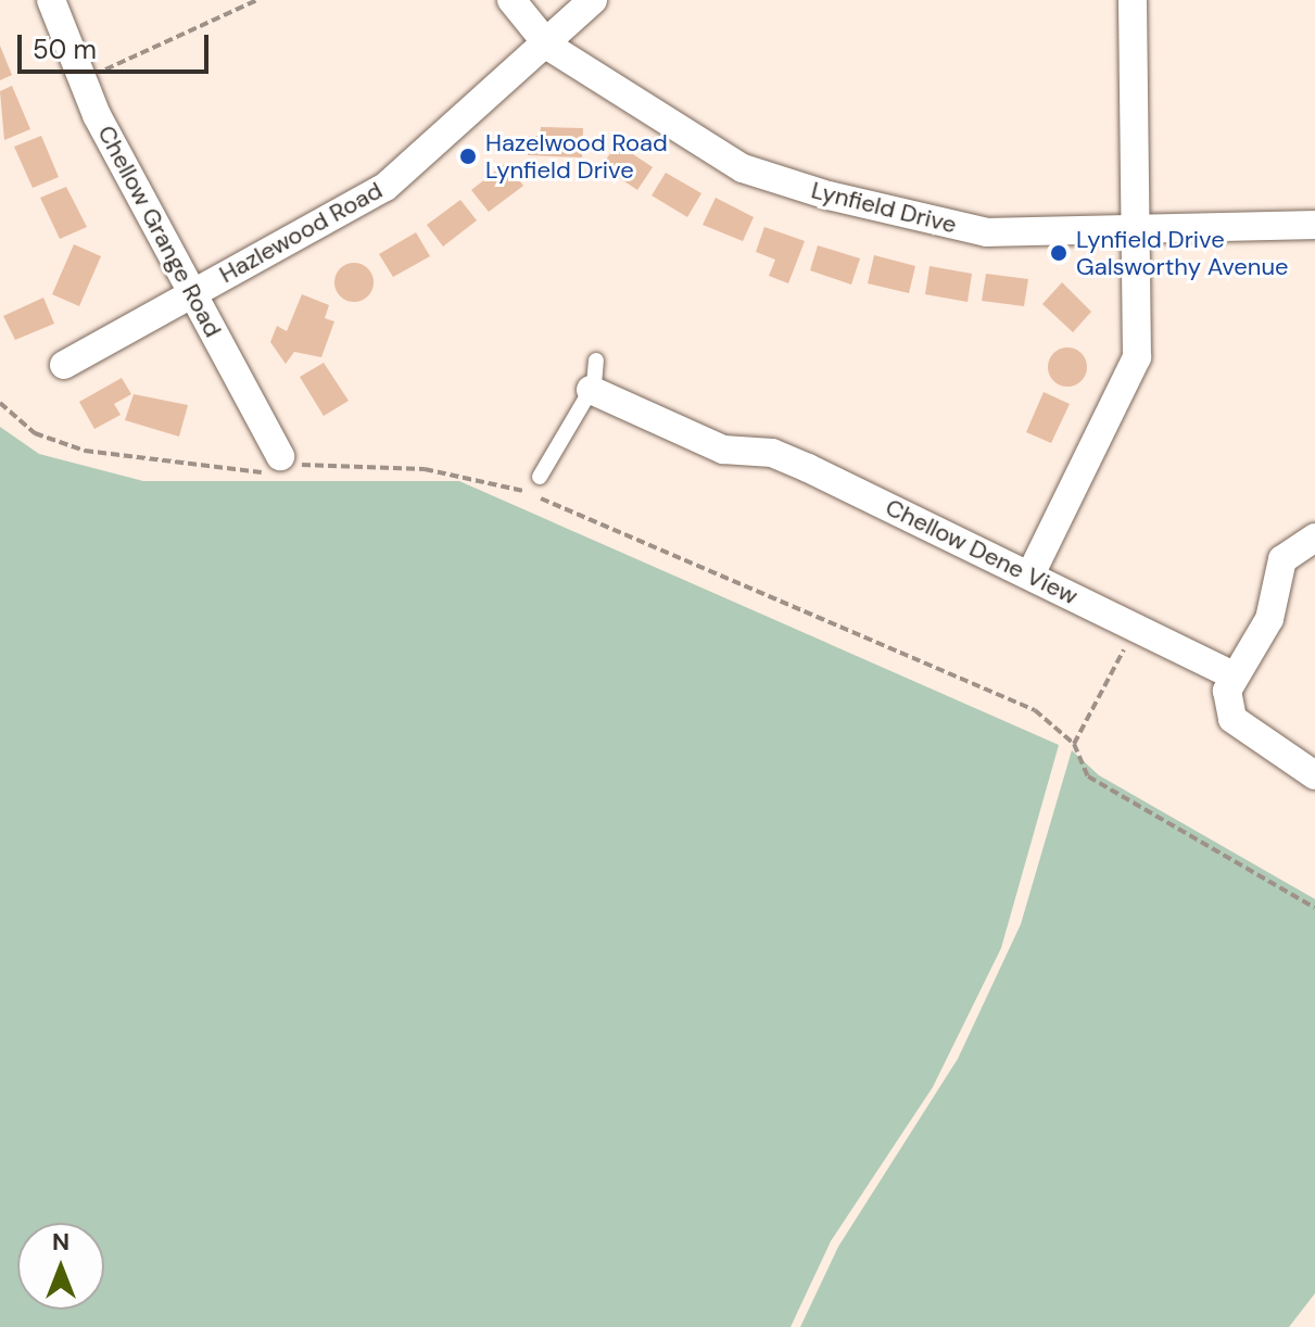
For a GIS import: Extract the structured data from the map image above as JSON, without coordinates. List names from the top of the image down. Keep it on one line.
{"streets":{"street":["Lynfield Drive","Chellow Grange Road","Hazlewood Road","Chellow Dene View"]},"crossings":[["Lynfield Drive","Hazlewood Road"],["Chellow Grange Road","Hazlewood Road"]],"places":["Hazelwood Road Lynfield Drive","Lynfield Drive Galsworthy Avenue"],"scale_bar":"50 m","north":"top"}
